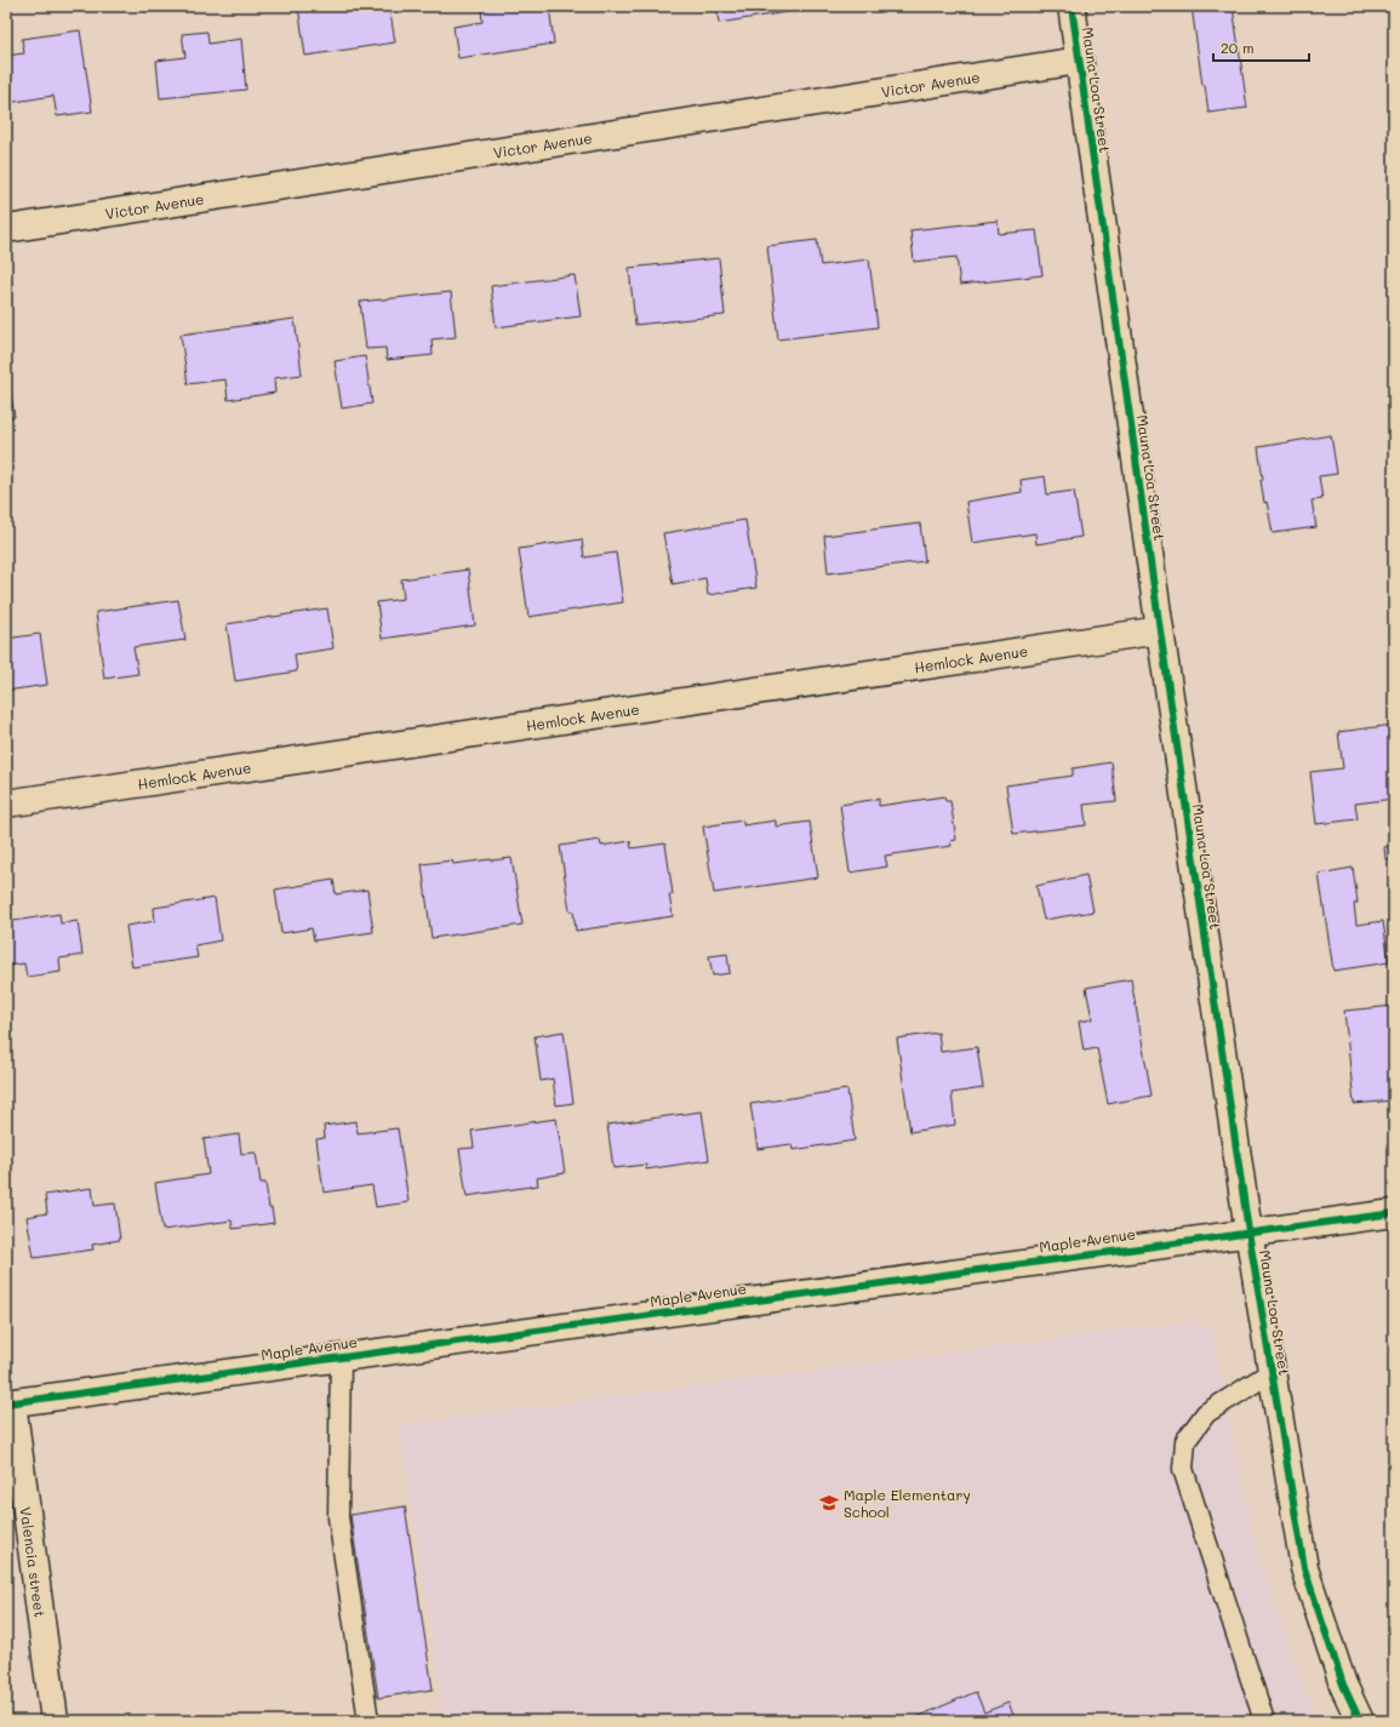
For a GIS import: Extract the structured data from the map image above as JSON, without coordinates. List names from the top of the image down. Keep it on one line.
{"streets":{"street":["Victor Avenue","Mauna Loa Street","Hemlock Avenue","Maple Avenue","Valencia street"]},"crossings":[["Victor Avenue","Mauna Loa Street"],["Mauna Loa Street","Hemlock Avenue"],["Mauna Loa Street","Maple Avenue"],["Maple Avenue","Valencia street"]],"places":{"school or university":["Maple Elementary School"]},"scale_bar":"20 m"}
